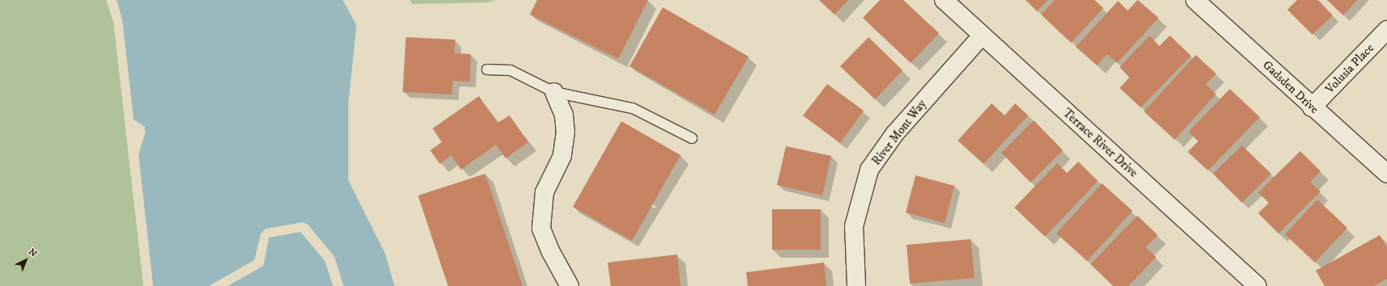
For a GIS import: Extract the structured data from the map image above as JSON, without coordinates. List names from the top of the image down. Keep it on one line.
{"streets":{"street":["Volusia Place","Gadsden Drive","River Mont Way","Terrace River Drive"]},"crossings":[["Volusia Place","Gadsden Drive"],["River Mont Way","Terrace River Drive"]],"north":"top right"}
